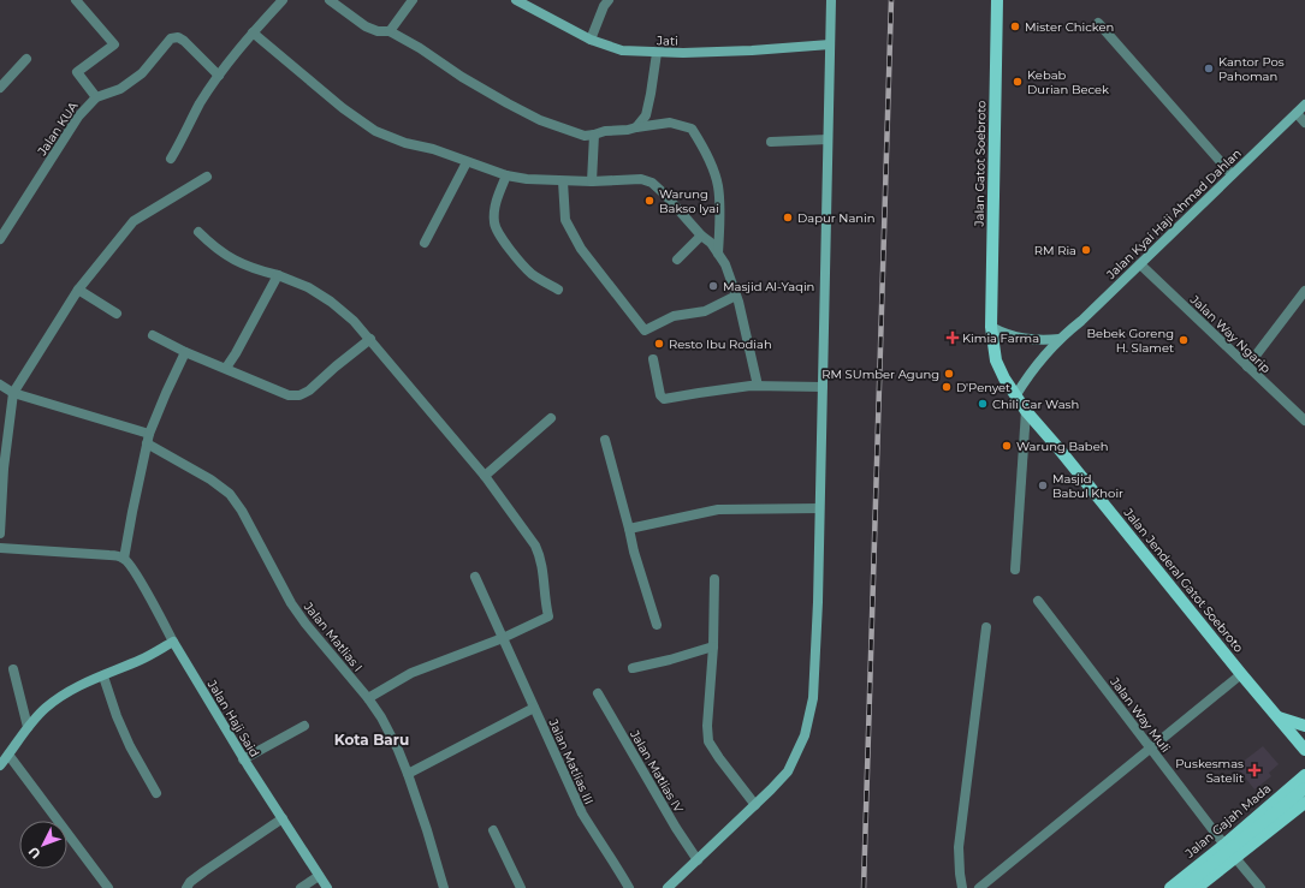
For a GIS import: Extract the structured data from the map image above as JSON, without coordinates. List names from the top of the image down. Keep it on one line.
{"streets":{"main road":["Jalan Gatot Soebroto","Jalan Jenderal Gatot Soebroto","Jalan Gajah Mada"],"street":["Jati","Jalan KUA","Jalan Kyai Haji Ahmad Dahlan","Jalan Way Ngarip","Jalan Matlias I","Jalan Way Muli","Jalan Haji Said","Jalan Matlias III","Jalan Matlias IV"]},"crossings":[["Jalan Gatot Soebroto","Jalan Jenderal Gatot Soebroto"],["Jalan Kyai Haji Ahmad Dahlan","Jalan Way Ngarip"],["Jalan Kyai Haji Ahmad Dahlan","Jalan Jenderal Gatot Soebroto"],["Jalan Way Muli","Jalan Gajah Mada"]],"districts":["Kota Baru"],"places":{"other":["Mister Chicken","Kantor Pos Pahoman","Kebab Durian Becek","Warung Bakso Iyai","Dapur Nanin","RM Ria","Masjid Al-Yaqin","Bebek Goreng H. Slamet","Resto Ibu Rodiah","RM SUmber Agung","D'Penyet","Chili Car Wash","Warung Babeh","Masjid Babul Khoir"],"health":["Kimia Farma","Puskesmas Satelit"]},"north":"bottom left"}
